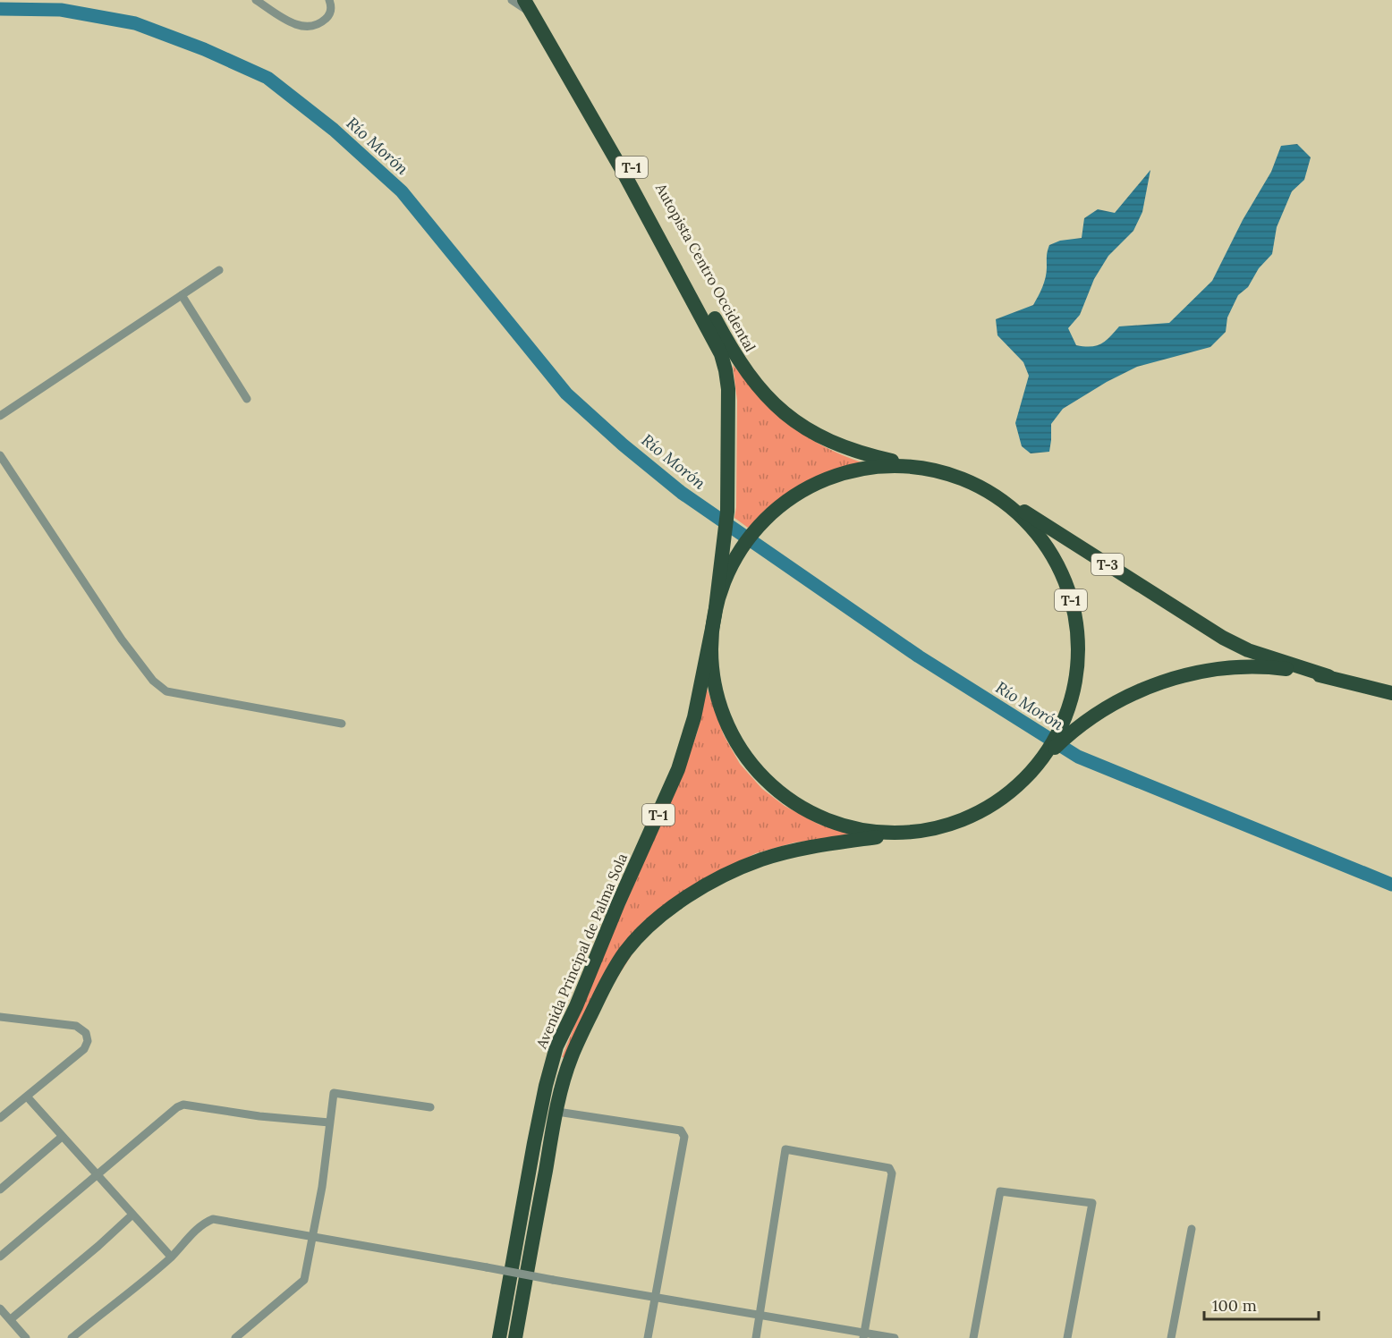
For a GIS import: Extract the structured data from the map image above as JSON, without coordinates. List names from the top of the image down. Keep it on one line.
{"streets":{"highway":["T-1","Autopista Centro Occidental","T-3","Avenida Principal de Palma Sola"]},"crossings":[["T-1","Autopista Centro Occidental"],["T-1","T-3"],["T-1","Avenida Principal de Palma Sola"],["Autopista Centro Occidental","Avenida Principal de Palma Sola"]],"water":["Río Morón"],"scale_bar":"100 m"}
